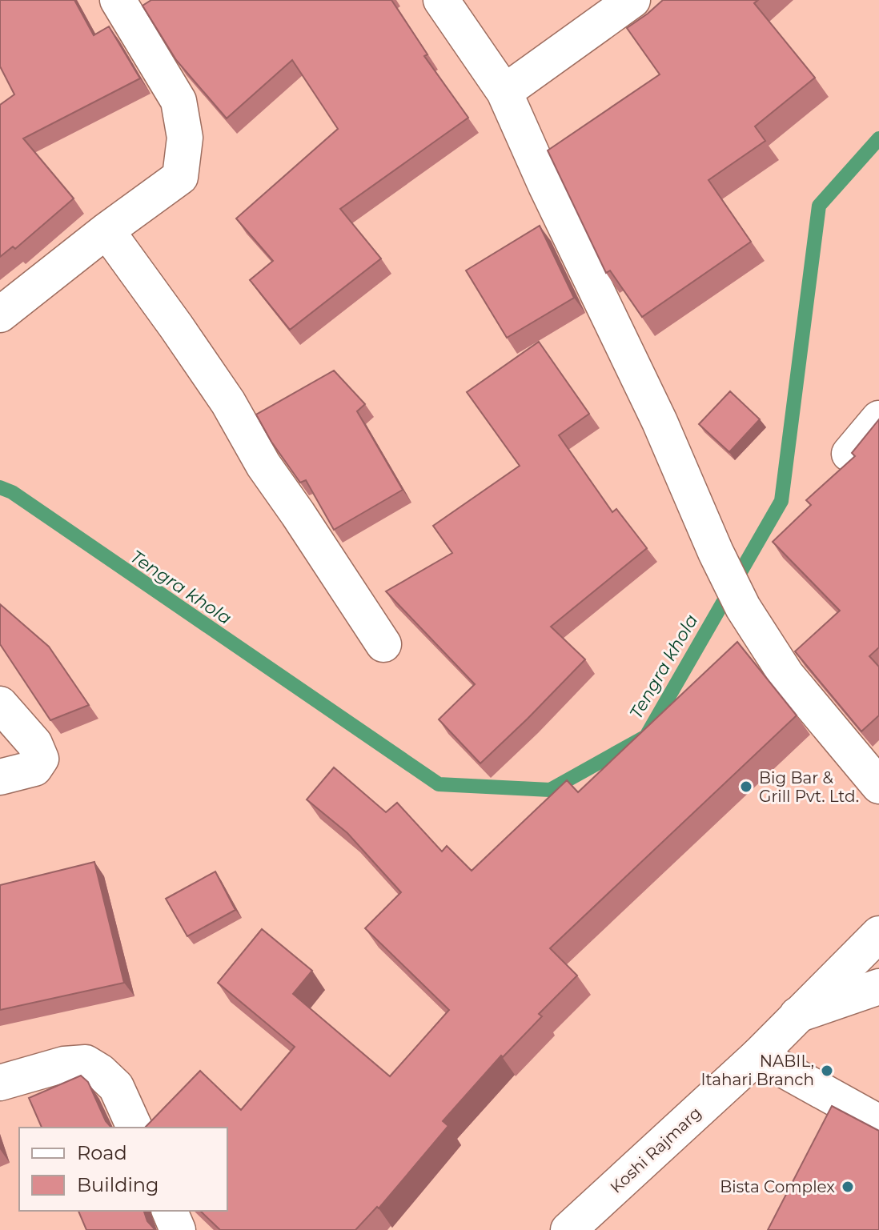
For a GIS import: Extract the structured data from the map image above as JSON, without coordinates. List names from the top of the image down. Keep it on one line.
{"streets":{"street":["Koshi Rajmarg"]},"water":["Tengra khola"],"places":["Big Bar & Grill Pvt. Ltd.","NABIL, Itahari Branch","Bista Complex"],"legend":["Road","Building"]}
